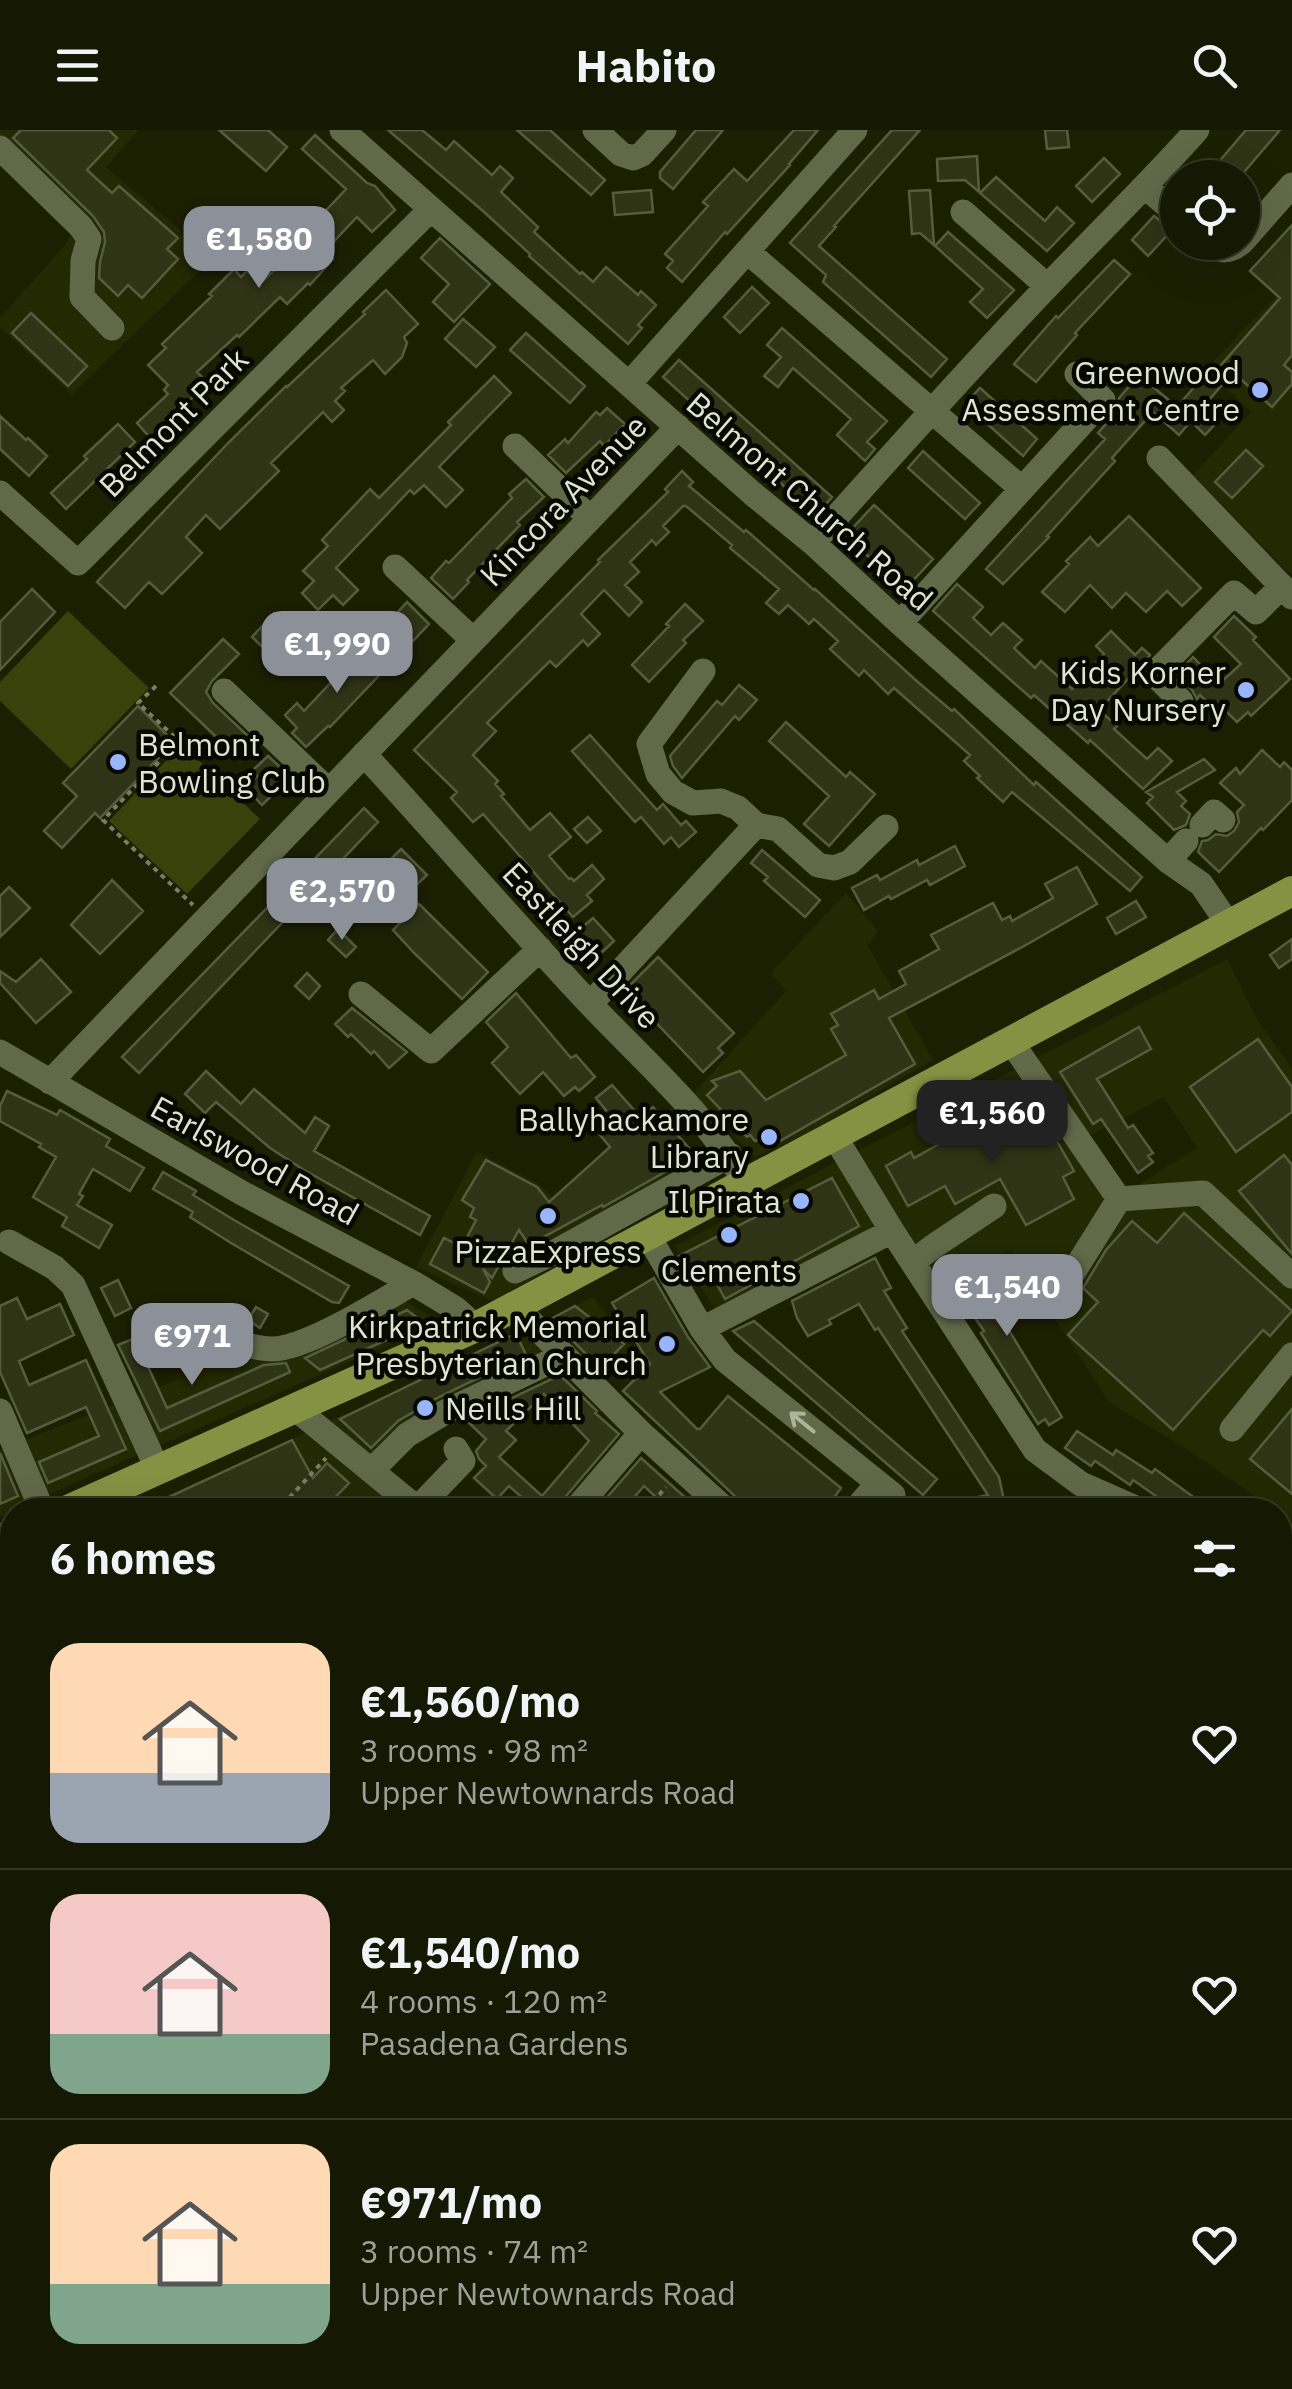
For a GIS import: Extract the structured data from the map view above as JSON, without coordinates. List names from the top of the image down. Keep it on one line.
{"streets":{"street":["Belmont Park","Kincora Avenue","Belmont Church Road","Eastleigh Drive","Earlswood Road"]},"crossings":[["Belmont Park","Belmont Church Road"],["Kincora Avenue","Belmont Church Road"],["Kincora Avenue","Eastleigh Drive"],["Kincora Avenue","Earlswood Road"]],"places":["Greenwood Assessment Centre","Kids Korner Day Nursery","Belmont Bowling Club","Ballyhackamore Library","Il Pirata","PizzaExpress","Clements","Kirkpatrick Memorial Presbyterian Church","Neills Hill"],"page":{"header":"Habito","price":["€1,580","€1,990","€2,570","€1,560","€1,540","€971"],"heading":"6 homes","list":[{"name":"€1,560/mo","note":"3 rooms · 98 m² · Upper Newtownards Road"},{"name":"€1,540/mo","note":"4 rooms · 120 m² · Pasadena Gardens"},{"name":"€971/mo","note":"3 rooms · 74 m² · Upper Newtownards Road"}]}}
